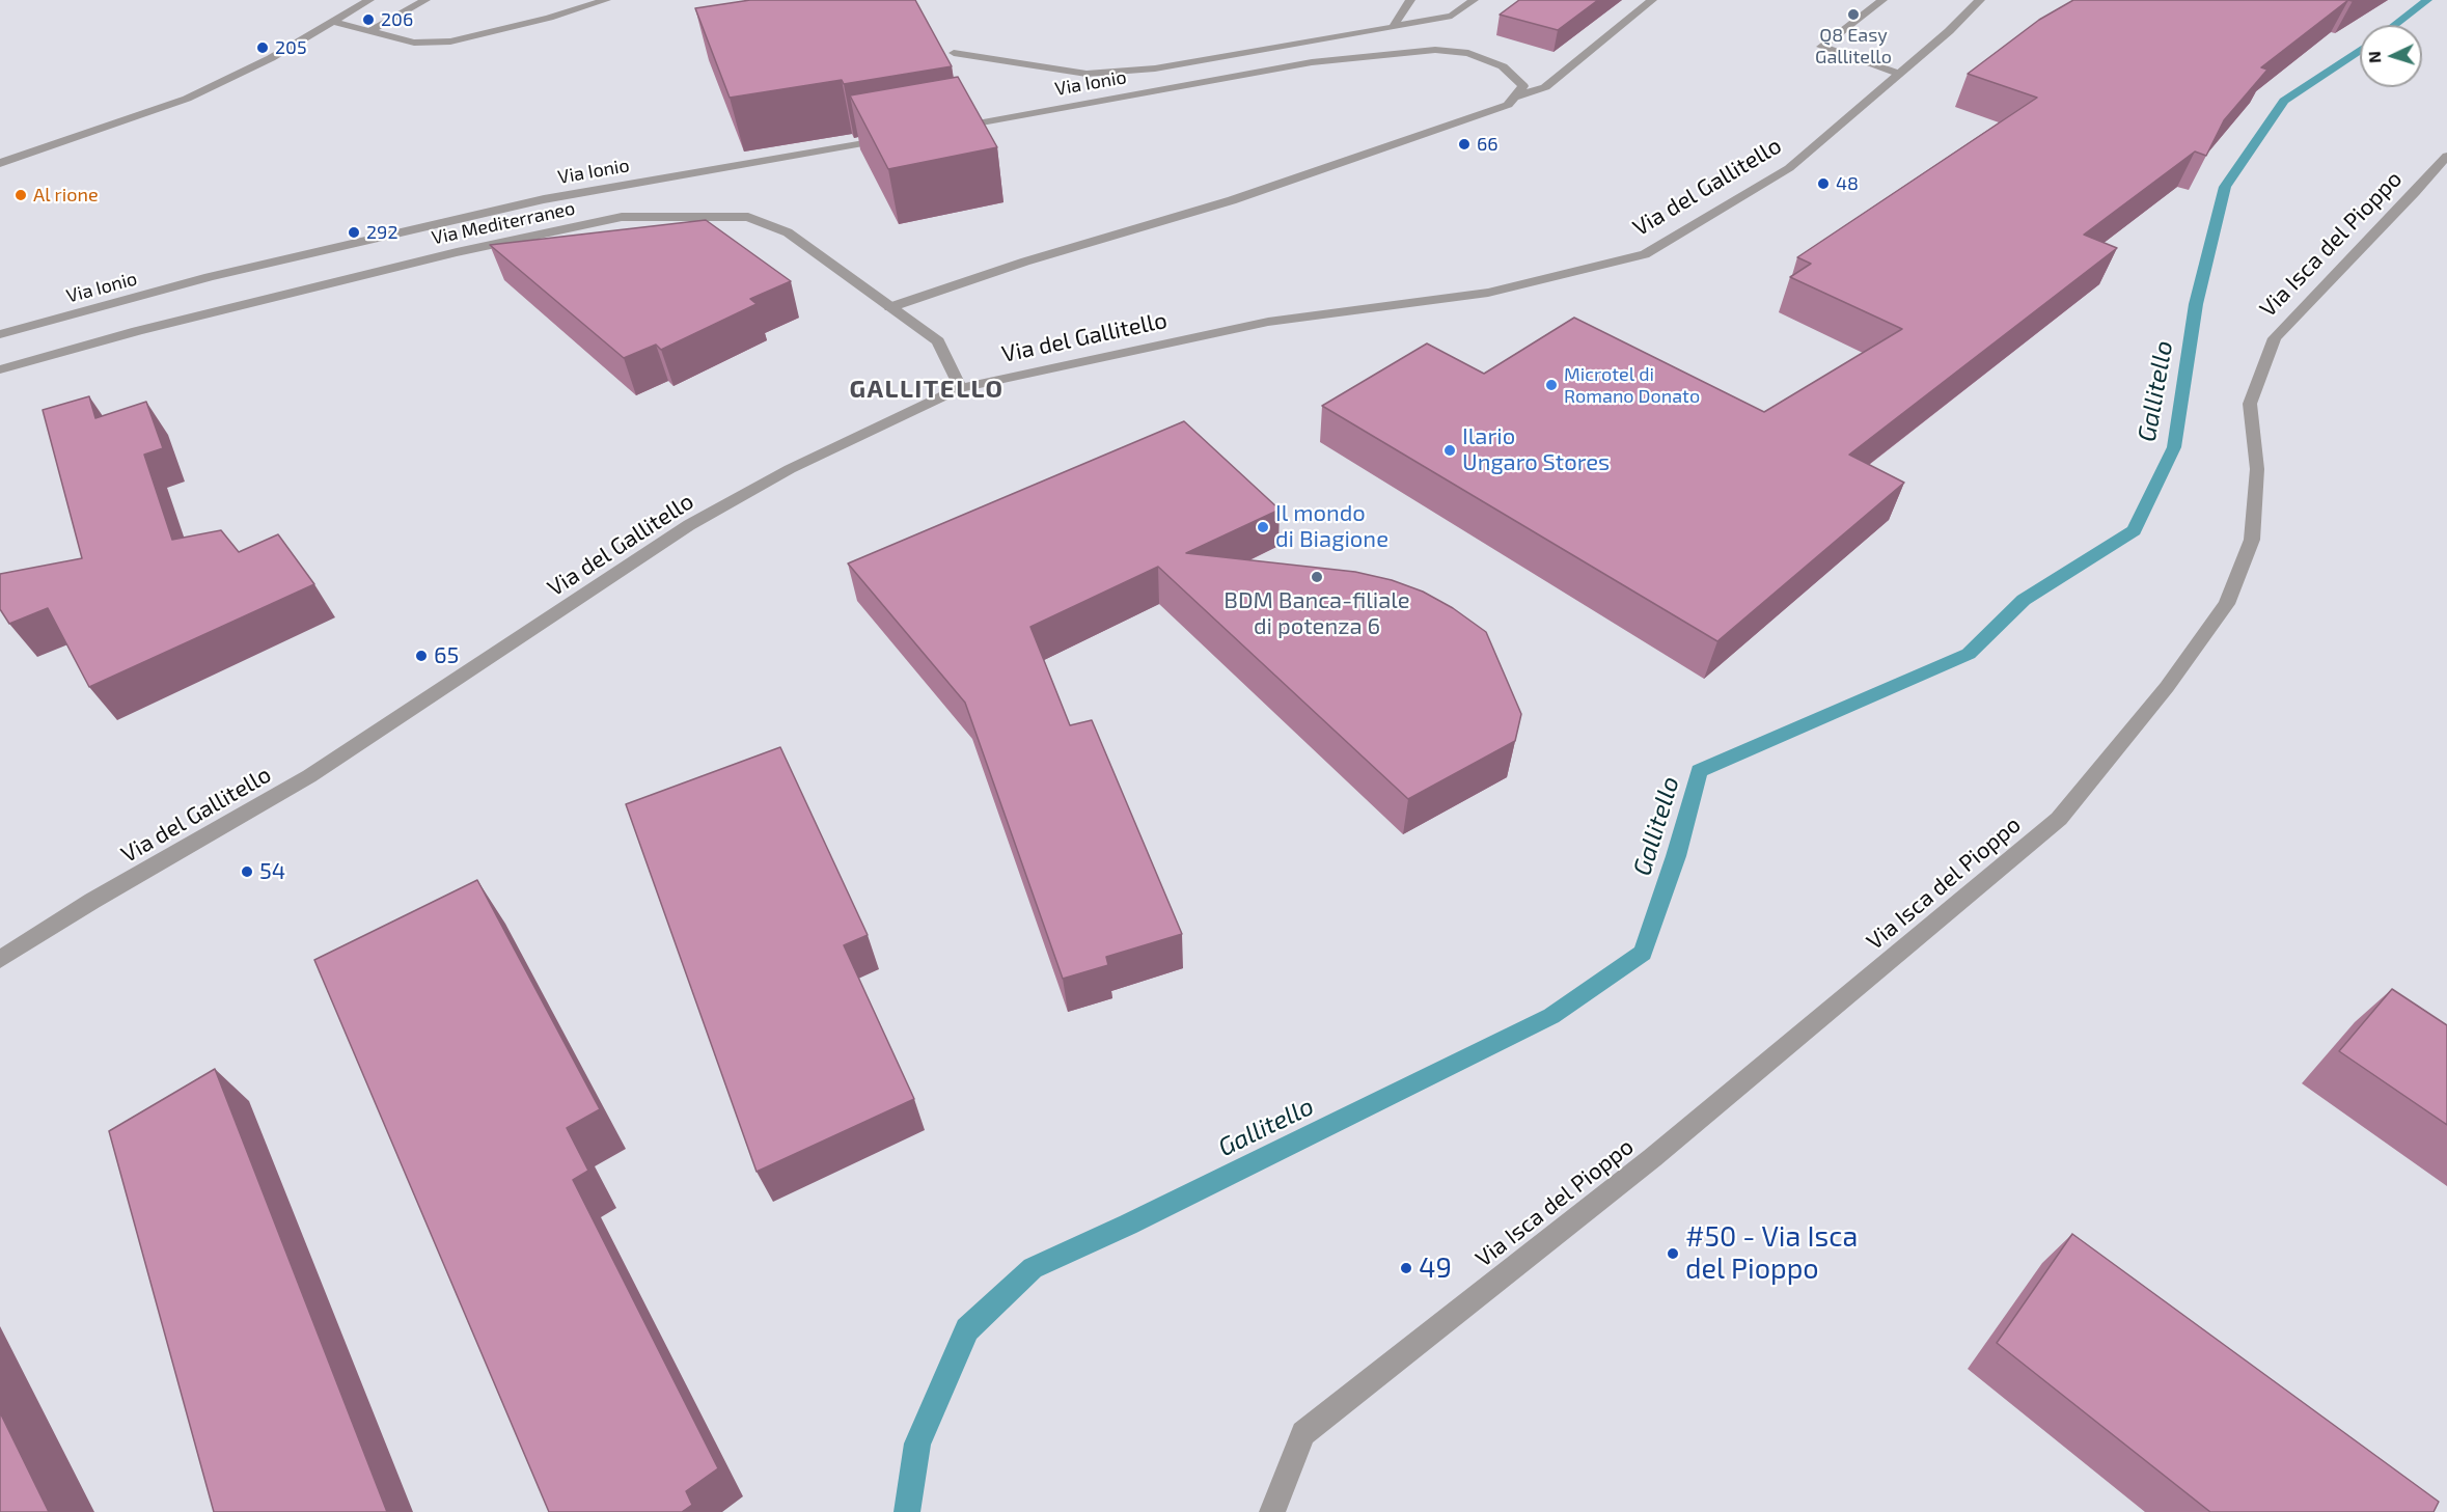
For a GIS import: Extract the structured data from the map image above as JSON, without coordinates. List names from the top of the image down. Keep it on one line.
{"streets":{"street":["Via Ionio","Via del Gallitello","Via Mediterraneo","Via Isca del Pioppo"]},"crossings":[["Via del Gallitello","Via Mediterraneo"]],"districts":["GALLITELLO"],"water":["Gallitello"],"places":["Q8 Easy Gallitello","206","205","66","48","Al rione","292","Microtel di Romano Donato","Ilario Ungaro Stores","Il mondo di Biagione","BDM Banca-filiale di potenza 6","65","54","#50 - Via Isca del Pioppo","49"],"north":"left"}
